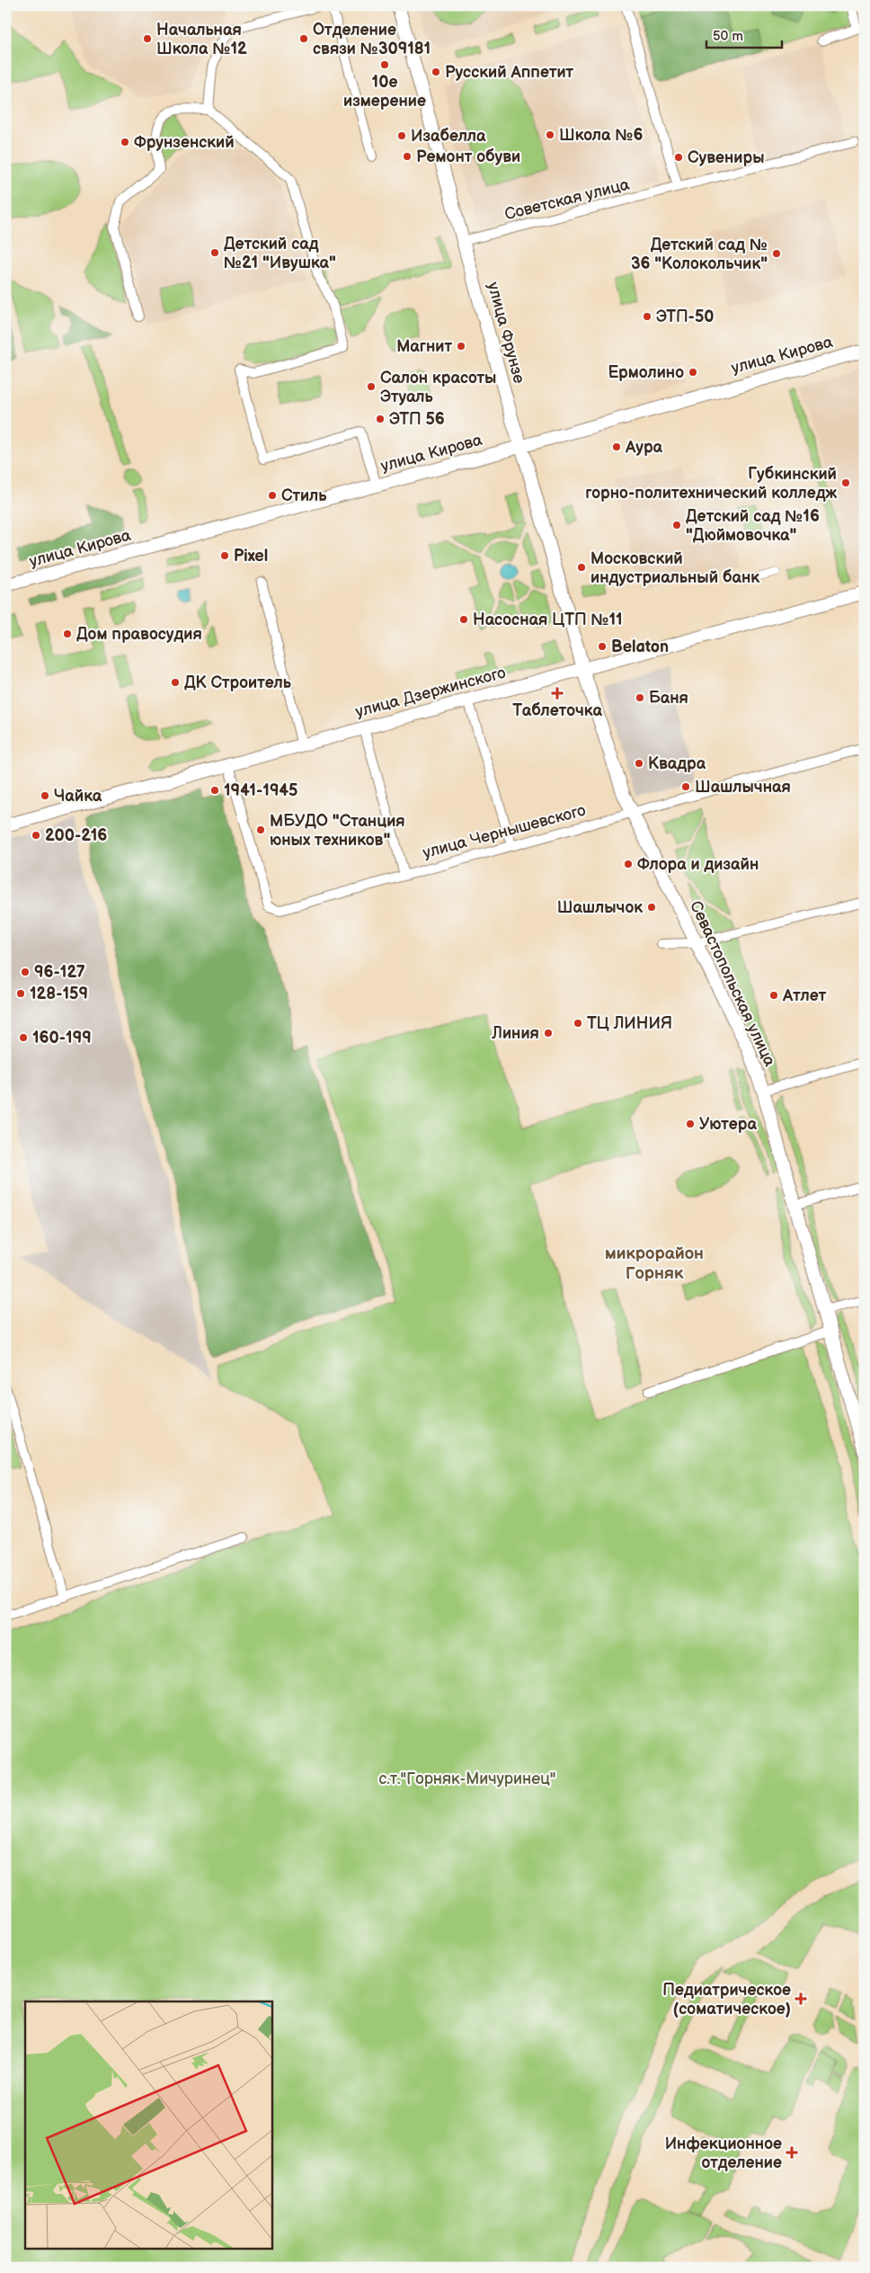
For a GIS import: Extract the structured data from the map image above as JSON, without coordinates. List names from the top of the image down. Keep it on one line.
{"streets":{"main road":["улица Фрунзе","улица Кирова","улица Дзержинского","Севастопольская улица"],"street":["Советская улица","улица Чернышевского"]},"crossings":[["Советская улица","улица Фрунзе"],["улица Фрунзе","улица Кирова"],["улица Фрунзе","улица Дзержинского"],["улица Фрунзе","Севастопольская улица"],["улица Дзержинского","улица Чернышевского"],["улица Дзержинского","Севастопольская улица"],["улица Чернышевского","Севастопольская улица"]],"districts":["микрорайон Горняк"],"parks":["с.т.\"Горняк-Мичуринец\""],"places":{"other":["Начальная Школа №12","Отделение связи №309181","10е измерение","Русский Аппетит","Школа №6","Изабелла","Фрунзенский","Ремонт обуви","Сувениры","Детский сад №21 \"Ивушка\"","Детский сад № 36 \"Колокольчик\"","ЭТП-50","Магнит","Ермолино","Салон красоты Этуаль","ЭТП 56","Аура","Губкинский горно-политехнический колледж","Стиль","Детский сад №16 \"Дюймовочка\"","Pixel","Московский индустриальный банк","Насосная ЦТП №11","Дом правосудия","Belaton","ДК Строитель","Баня","Квадра","Шашлычная","1941-1945","Чайка","МБУДО \"Станция юных техников\"","200-216","Флора и дизайн","Шашлычок","96-127","128-159","Атлет","ТЦ ЛИНИЯ","Линия","160-199","Уютера"],"health":["Таблеточка","Педиатрическое (соматическое)","Инфекционное отделение"]},"scale_bar":"50 m"}
